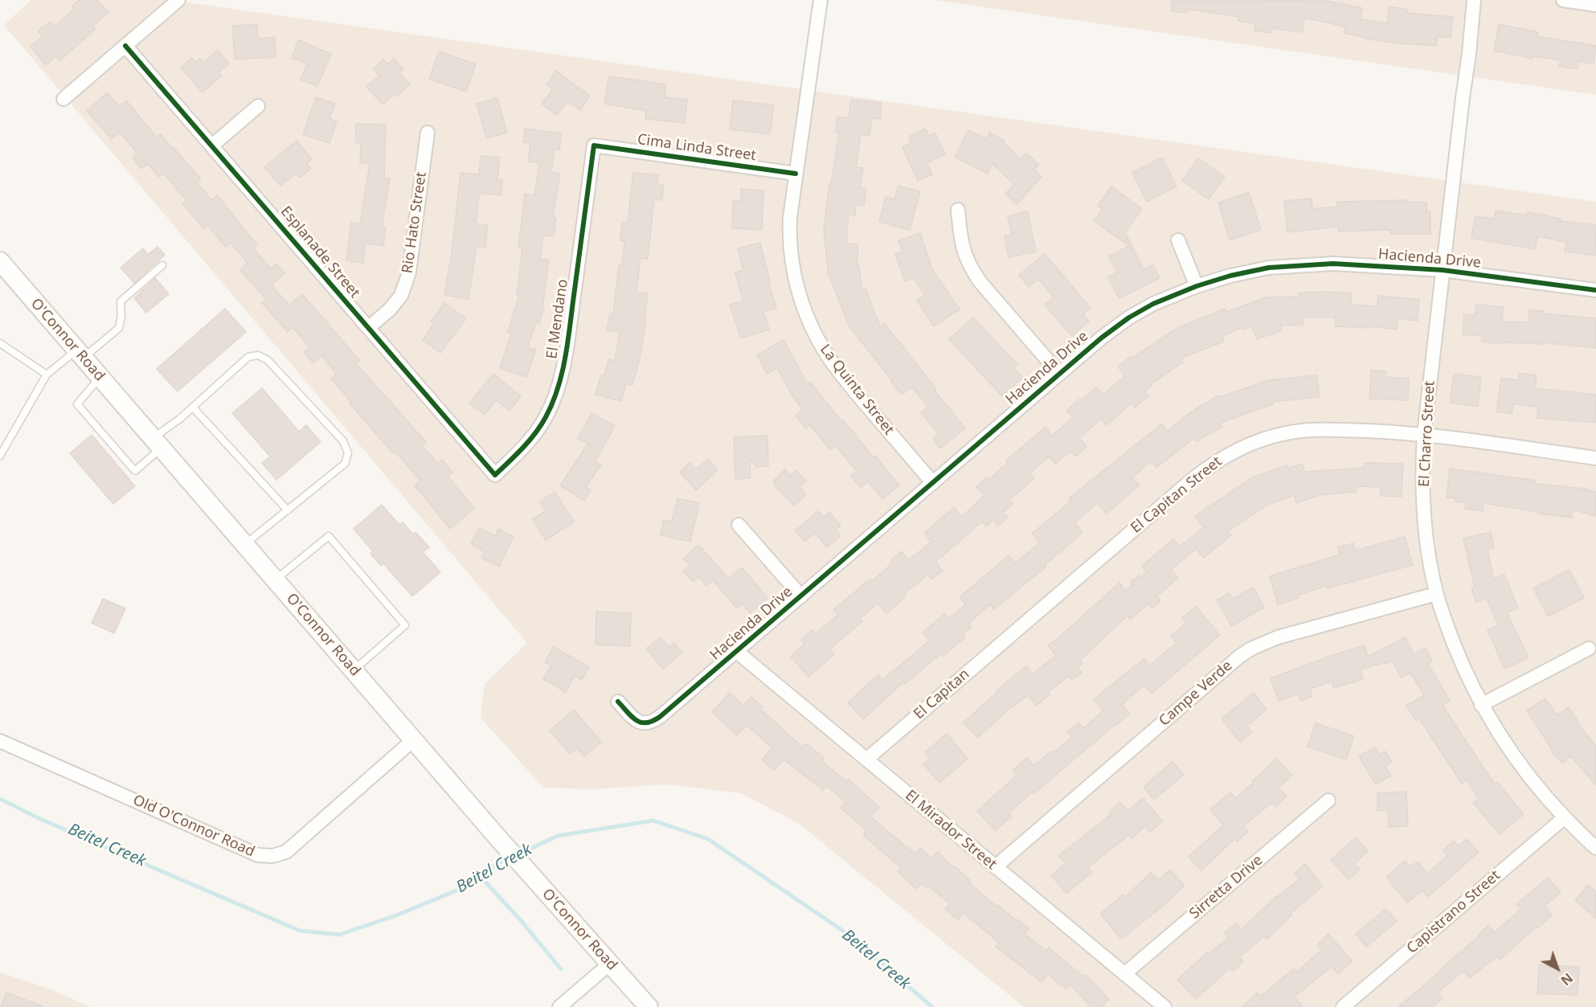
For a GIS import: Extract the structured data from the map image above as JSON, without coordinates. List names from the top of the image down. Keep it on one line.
{"streets":{"main road":["O'Connor Road"],"street":["Cima Linda Street","Rio Hato Street","Esplanade Street","Hacienda Drive","El Mendano","La Quinta Street","El Charro Street","El Capitan Street","Campe Verde","El Capitan","Old O'Connor Road","El Mirador Street","Sirretta Drive","Capistrano Street"]},"crossings":[["Cima Linda Street","El Mendano"],["Cima Linda Street","La Quinta Street"],["Rio Hato Street","Esplanade Street"],["Esplanade Street","El Mendano"],["Hacienda Drive","La Quinta Street"],["Hacienda Drive","El Charro Street"],["Hacienda Drive","El Mirador Street"],["O'Connor Road","Old O'Connor Road"],["El Charro Street","El Capitan Street"],["El Charro Street","Campe Verde"],["El Charro Street","Capistrano Street"],["El Capitan Street","El Capitan"],["Campe Verde","El Mirador Street"],["El Capitan","El Mirador Street"],["El Mirador Street","Sirretta Drive"]],"water":["Beitel Creek"],"north":"bottom right"}
